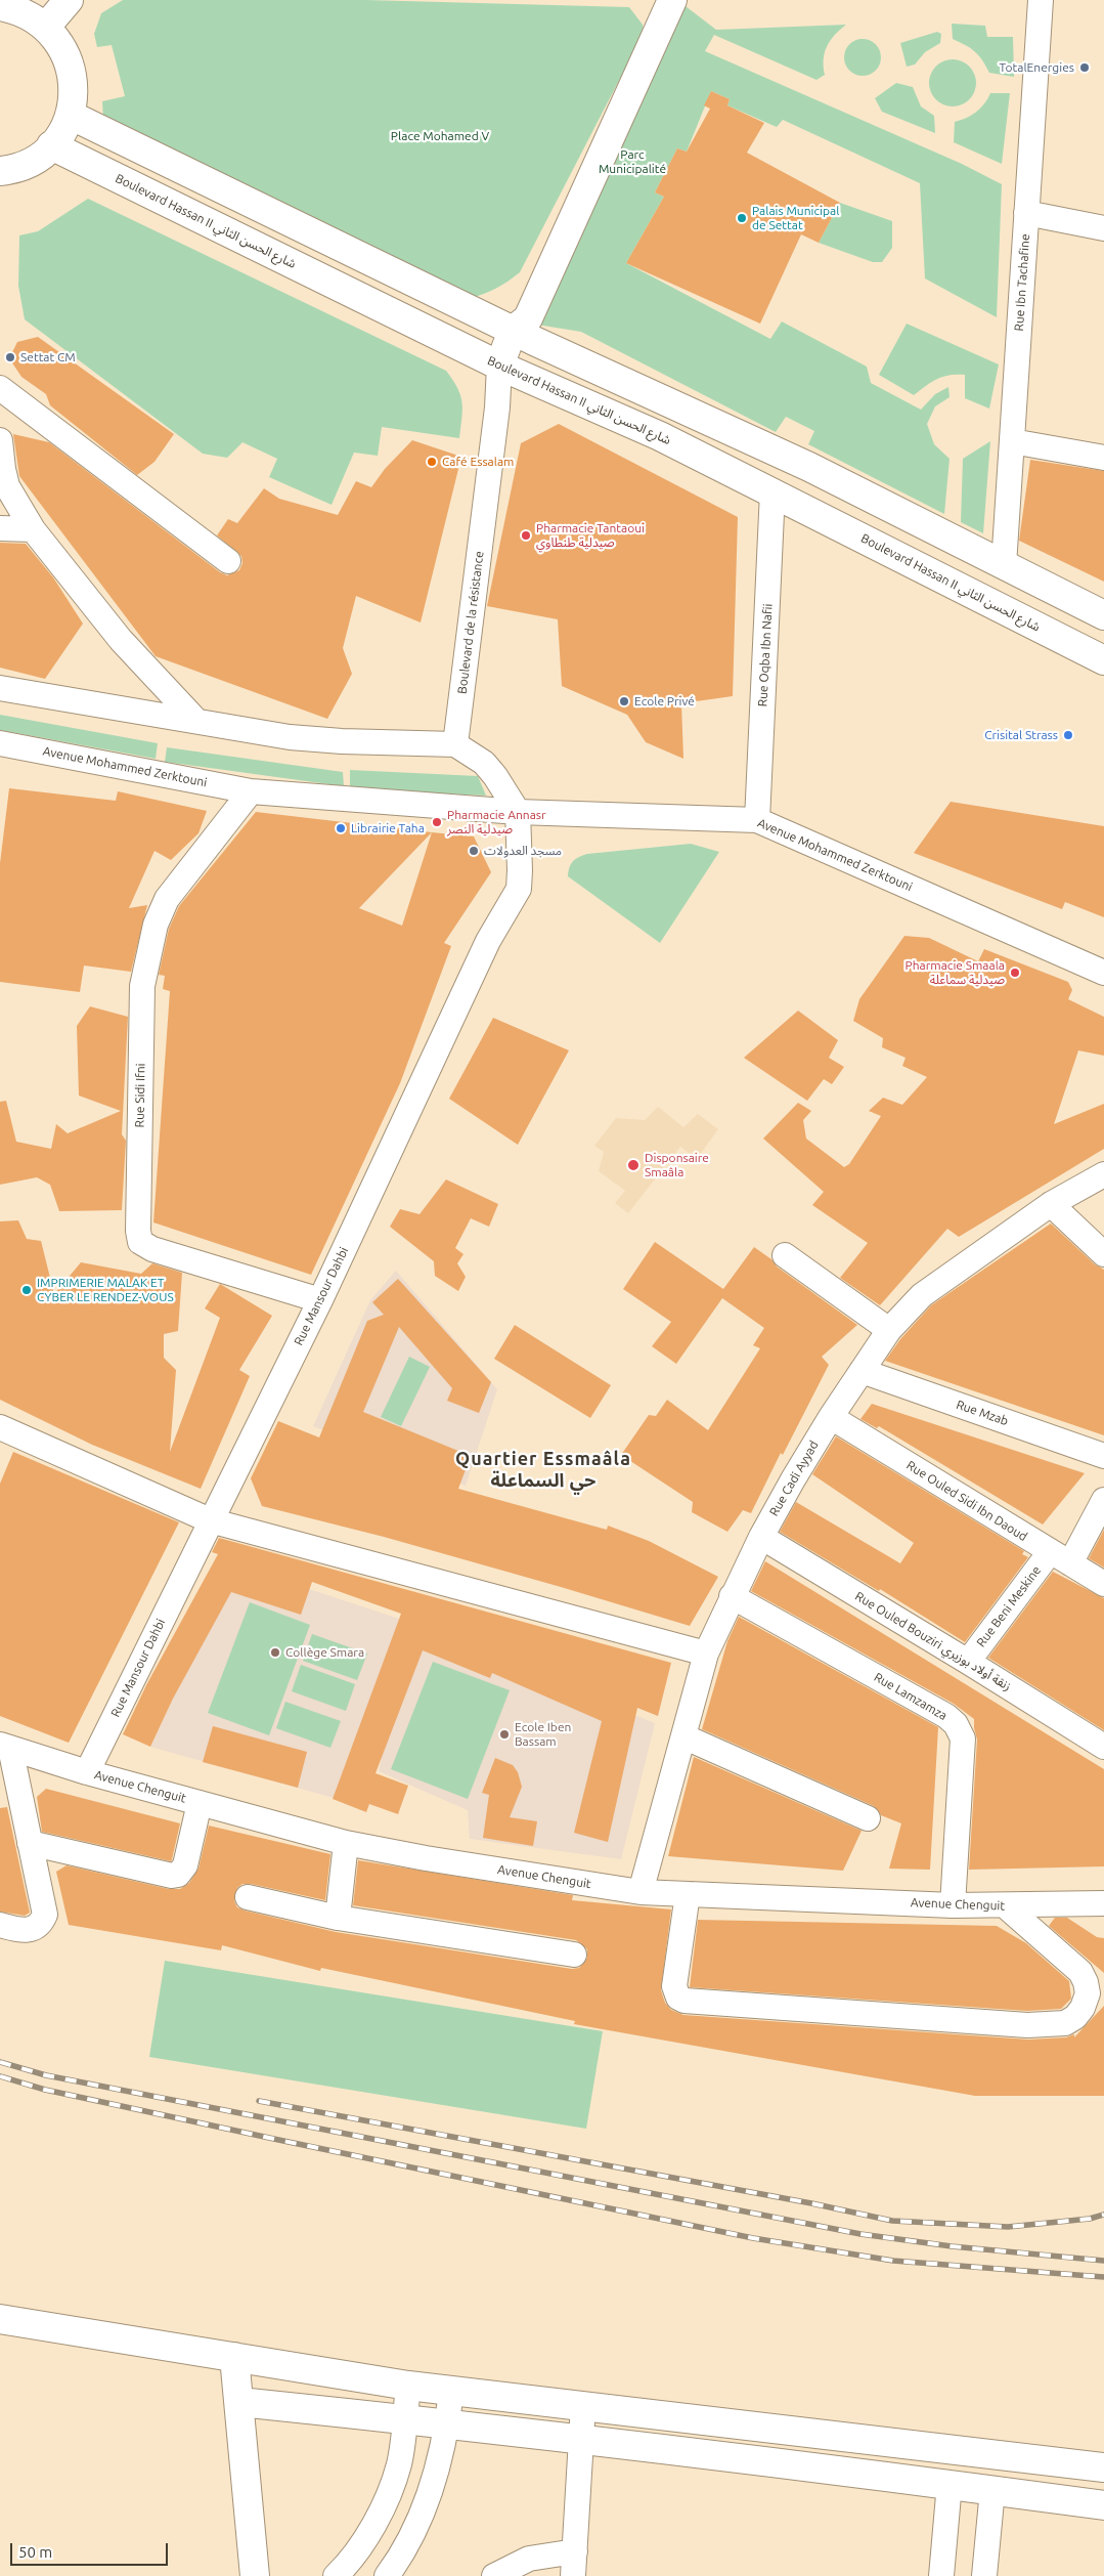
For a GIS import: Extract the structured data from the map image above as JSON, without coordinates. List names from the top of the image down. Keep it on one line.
{"streets":{"main road":["Boulevard Hassan II شارع الحسن الثاني","Boulevard de la résistance"],"street":["Rue Ibn Tachafine","Rue Oqba Ibn Nafii","Avenue Mohammed Zerktouni","Rue Sidi Ifni","Rue Mansour Dahbi","Rue Mzab","Rue Cadi Ayyad","Rue Ouled Sidi Ibn Daoud","Rue Beni Meskine","Rue Ouled Bouziri زنقة أولاد بوزيري","Rue Lamzamza","Avenue Chenguit"]},"crossings":[["Boulevard Hassan II شارع الحسن الثاني","Boulevard de la résistance"],["Boulevard Hassan II شارع الحسن الثاني","Rue Oqba Ibn Nafii"],["Rue Oqba Ibn Nafii","Avenue Mohammed Zerktouni"],["Avenue Mohammed Zerktouni","Rue Sidi Ifni"],["Avenue Mohammed Zerktouni","Rue Mansour Dahbi"],["Rue Sidi Ifni","Rue Mansour Dahbi"],["Rue Mansour Dahbi","Avenue Chenguit"],["Rue Mzab","Rue Cadi Ayyad"],["Rue Cadi Ayyad","Rue Ouled Sidi Ibn Daoud"],["Rue Cadi Ayyad","Rue Ouled Bouziri زنقة أولاد بوزيري"],["Rue Cadi Ayyad","Rue Lamzamza"],["Rue Cadi Ayyad","Avenue Chenguit"],["Rue Ouled Sidi Ibn Daoud","Rue Beni Meskine"],["Rue Beni Meskine","Rue Ouled Bouziri زنقة أولاد بوزيري"],["Rue Lamzamza","Avenue Chenguit"]],"districts":["Quartier Essmaâla حي السماعلة"],"parks":["Place Mohamed V","Parc Municipalité"],"places":["TotalEnergies","Palais Municipal de Settat","Settat CM","Café Essalam","Pharmacie Tantaoui صيدلية طنطاوي","Ecole Privé","Crisital Strass","Pharmacie Annasr صيدلية النصر","Librairie Taha","مسجد العدولات","Pharmacie Smaala صيدلية سماعلة","Disponsaire Smaâla","IMPRIMERIE MALAK ET CYBER LE RENDEZ-VOUS","Collège Smara","Ecole Iben Bassam"],"scale_bar":"50 m"}
